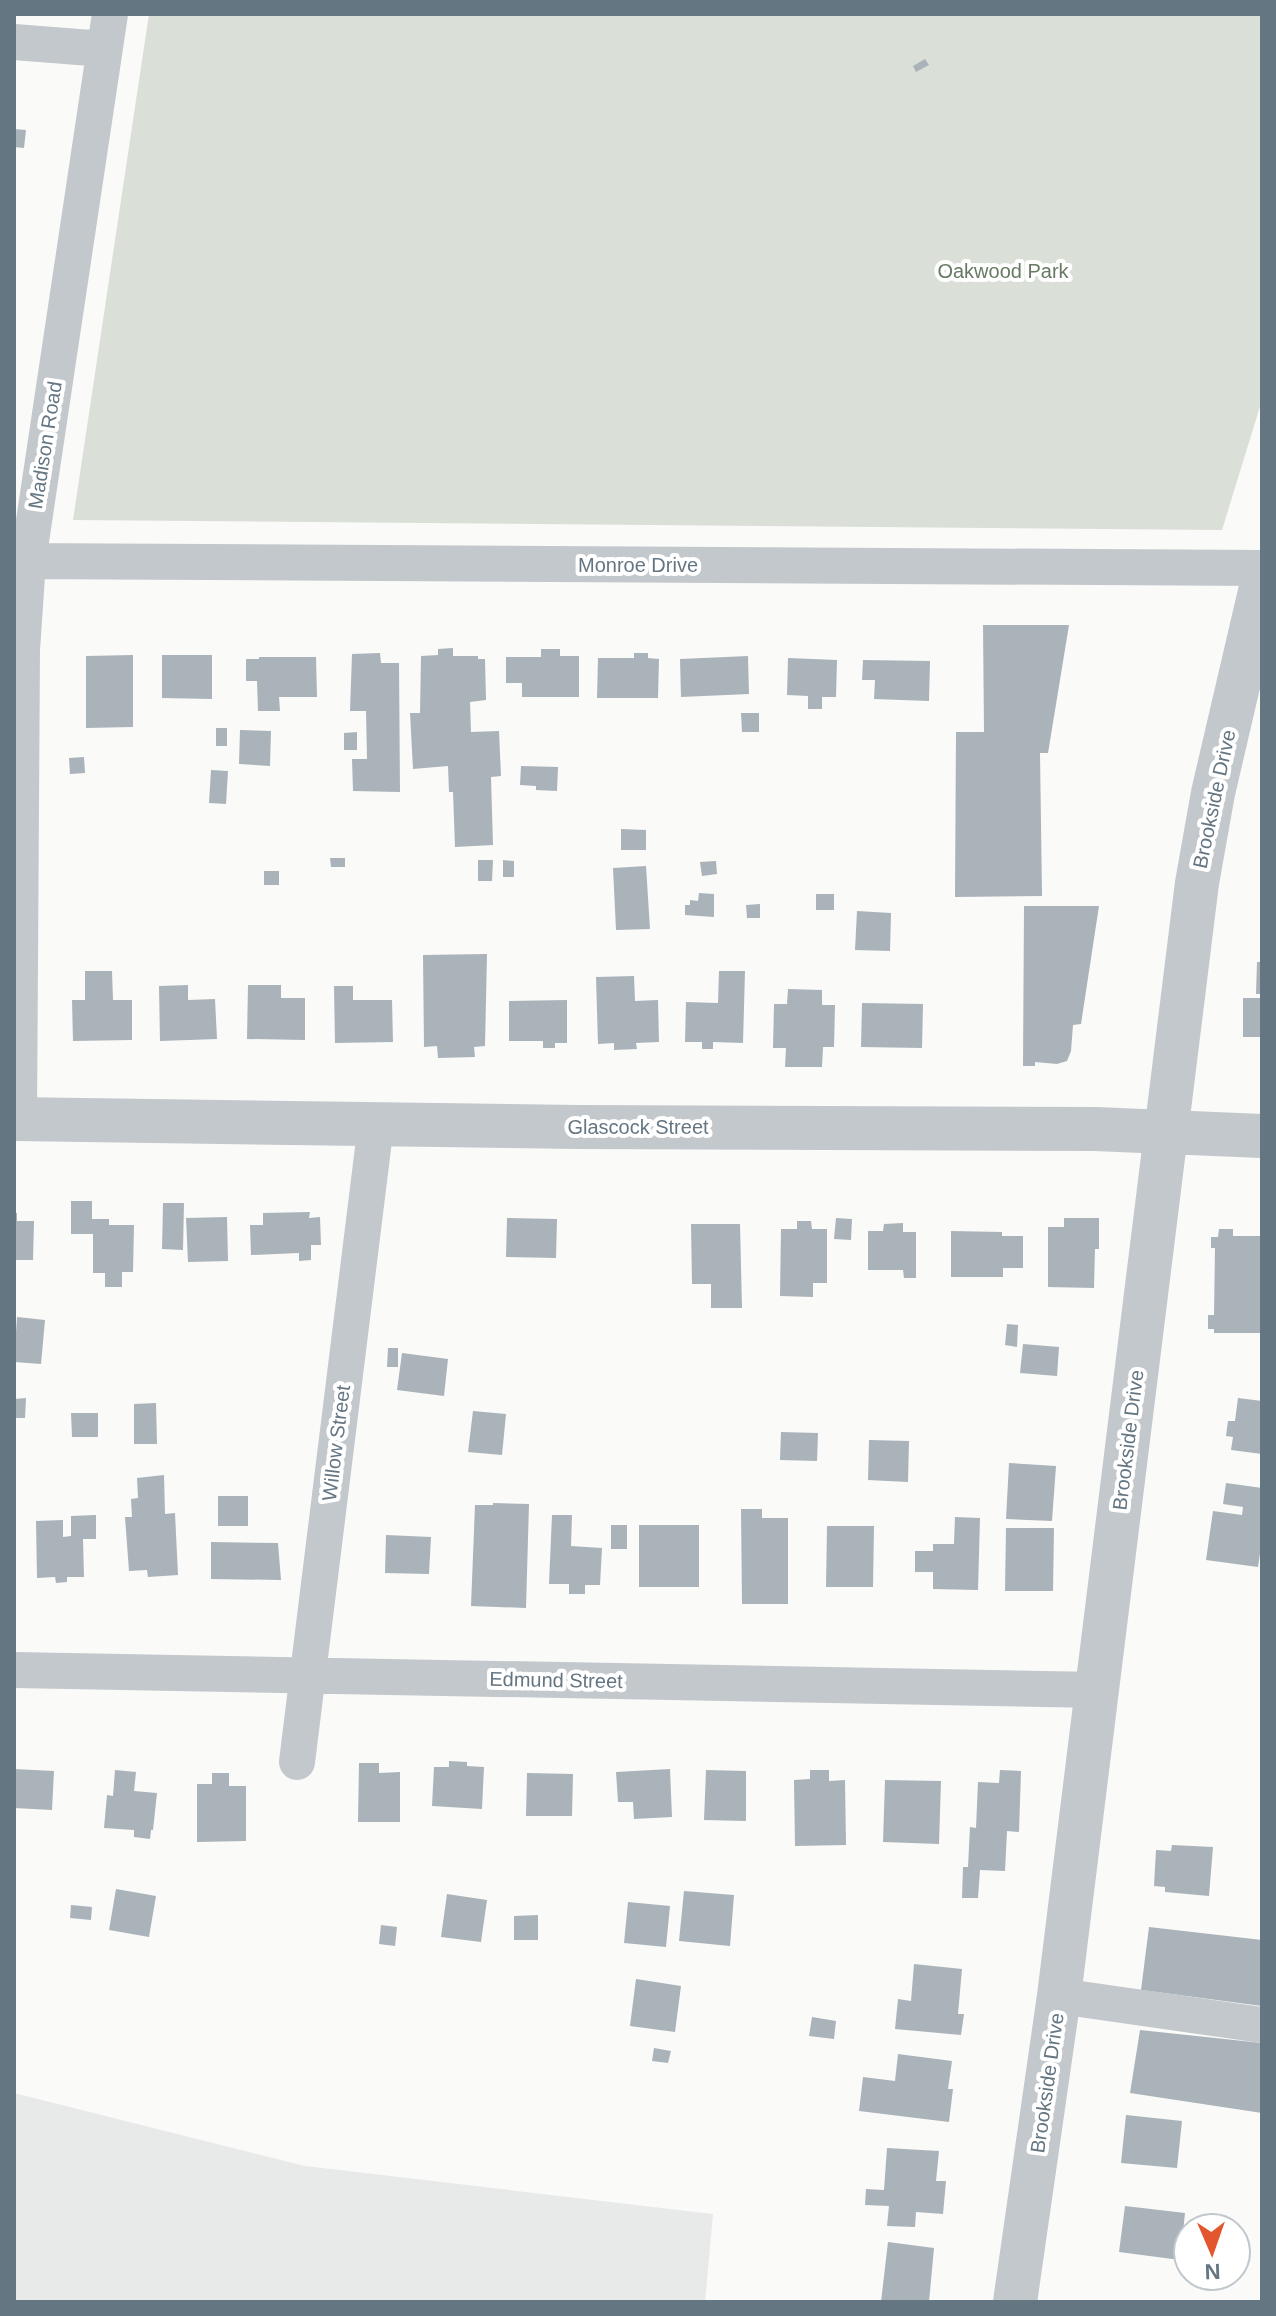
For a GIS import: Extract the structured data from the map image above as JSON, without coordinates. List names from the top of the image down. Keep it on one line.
{"streets":{"street":["Madison Road","Monroe Drive","Brookside Drive","Glascock Street","Willow Street","Edmund Street"]},"crossings":[["Madison Road","Monroe Drive"],["Madison Road","Glascock Street"],["Brookside Drive","Glascock Street"],["Brookside Drive","Edmund Street"],["Glascock Street","Willow Street"],["Willow Street","Edmund Street"]],"parks":["Oakwood Park"],"north":"bottom"}
